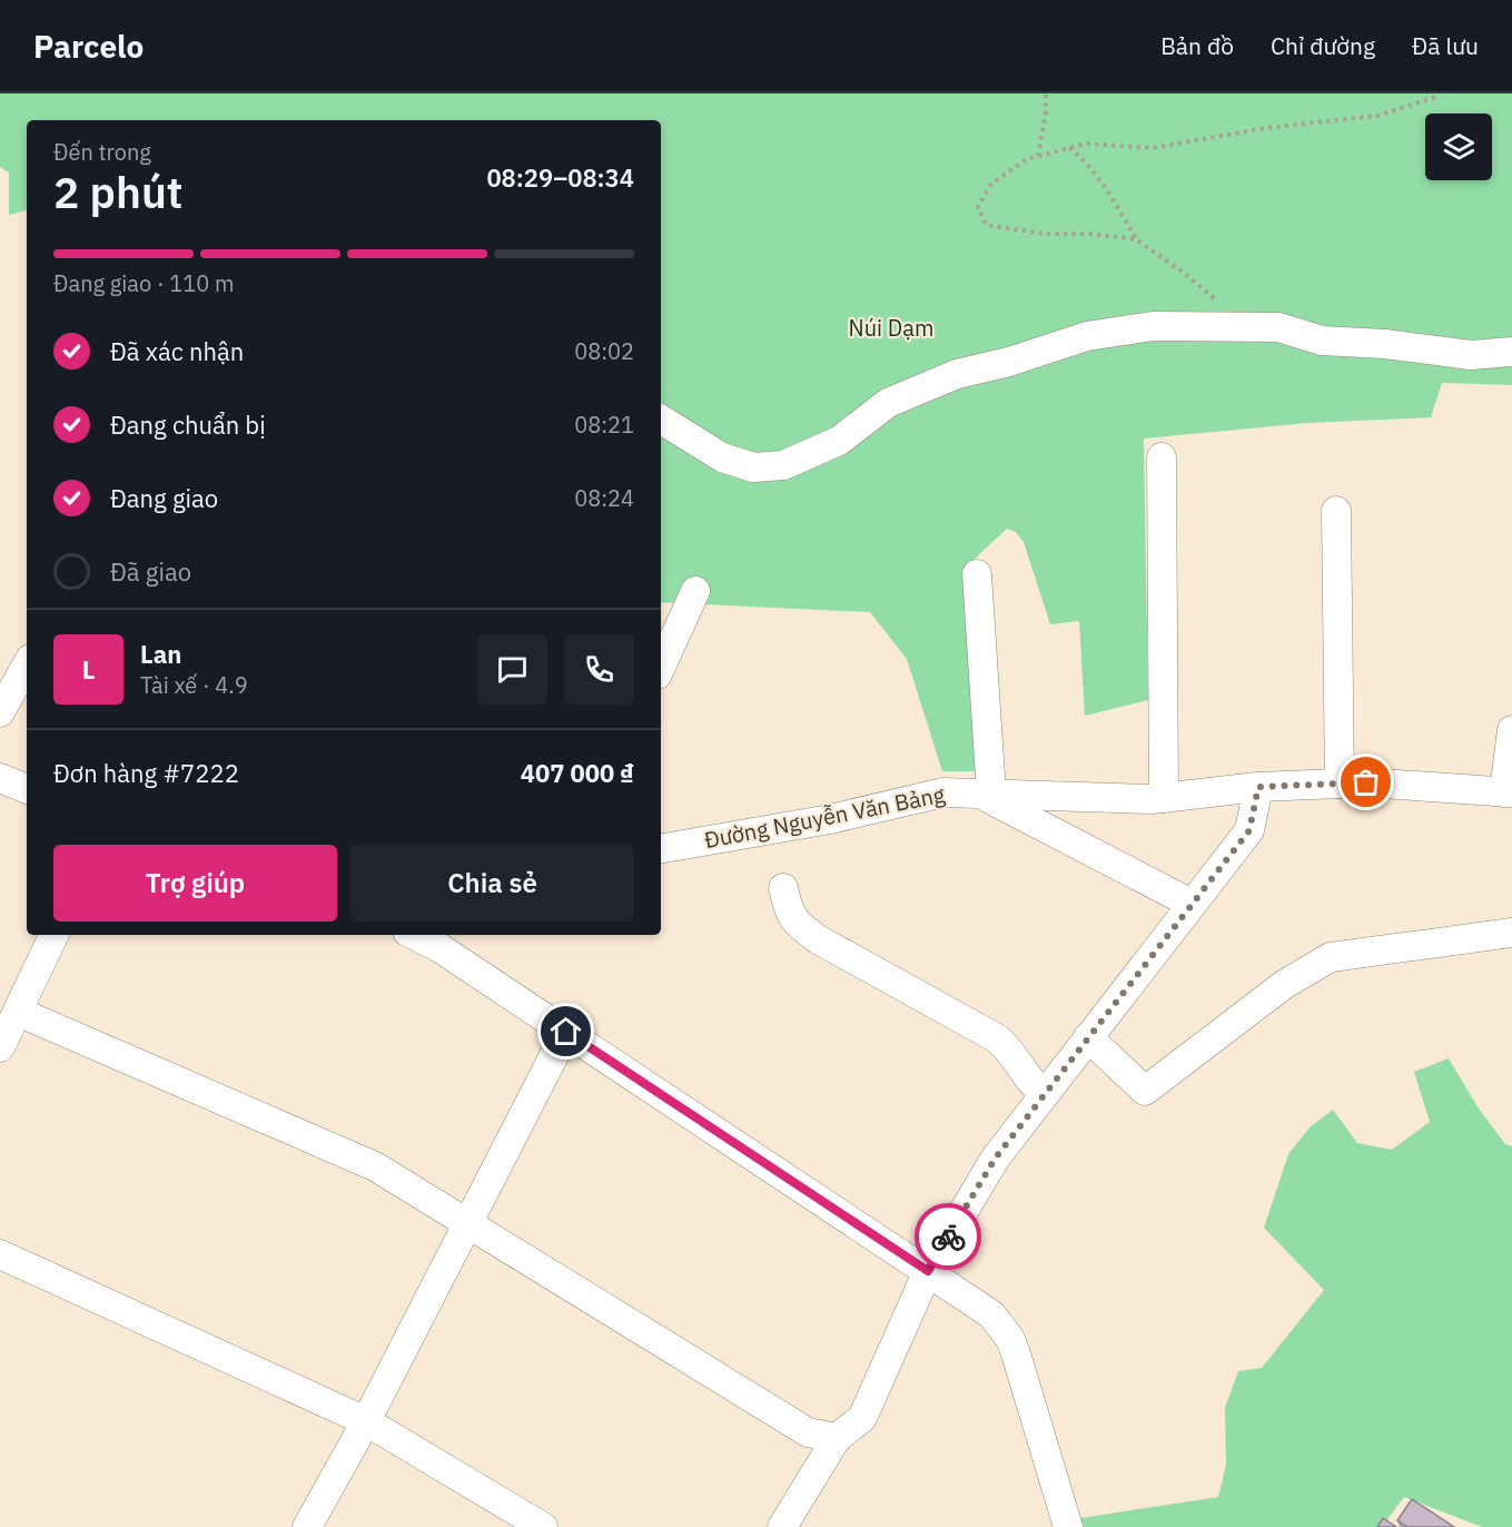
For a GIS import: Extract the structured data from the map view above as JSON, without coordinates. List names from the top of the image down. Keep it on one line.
{"streets":{"street":["Đường Nguyễn Văn Bảng"]},"parks":["Núi Dạm"],"page":{"header":"Parcelo","nav":["Bản đồ","Chỉ đường","Đã lưu"],"heading":["2 phút","Đến trong","08:29–08:34"],"panel":["Lan","Tài xế · 4.9","Đơn hàng #7222","407 000 ₫"],"bar":"Đang giao · 110 m","list":[["Đã xác nhận","08:02"],["Đang chuẩn bị","08:21"],["Đang giao","08:24"],"Đã giao"],"round":"L","buttons":["Trợ giúp","Chia sẻ"]}}
